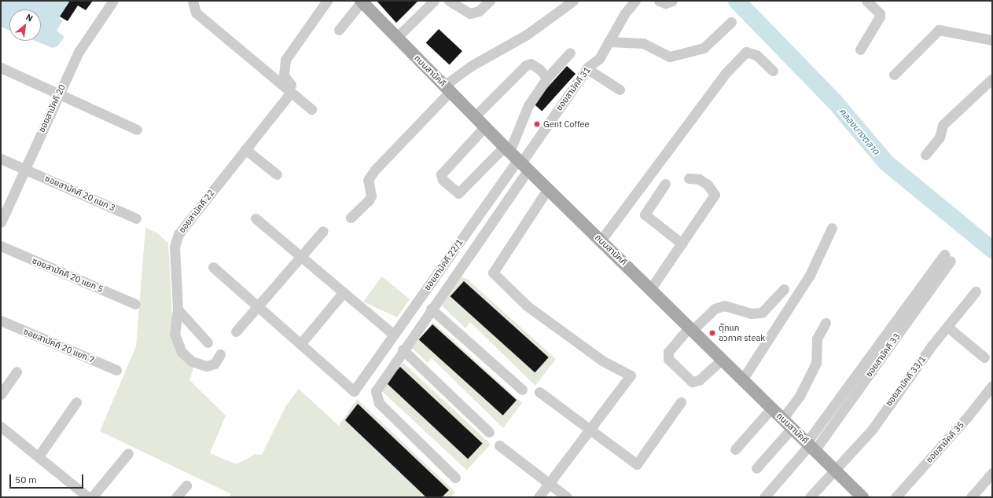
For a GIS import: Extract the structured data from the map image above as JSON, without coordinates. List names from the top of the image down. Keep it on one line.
{"streets":{"main road":["ถนนสามัคคี"],"street":["ซอยสามัคคี 31","ซอยสามัคคี 20","ซอยสามัคคี 20 แยก 3","ซอยสามัคคี 22","ซอยสามัคคี 22/1","ซอยสามัคคี 20 แยก 5","ซอยสามัคคี 20 แยก 7","ซอยสามัคคี 33/1","ซอยสามัคคี 35"]},"crossings":[["ถนนสามัคคี","ซอยสามัคคี 31"],["ถนนสามัคคี","ซอยสามัคคี 22/1"],["ถนนสามัคคี","ซอยสามัคคี 33/1"],["ซอยสามัคคี 31","ซอยสามัคคี 22/1"],["ซอยสามัคคี 20","ซอยสามัคคี 20 แยก 3"]],"water":["คลองบางตลาด"],"places":["Gent Coffee","ตุ๊กแก อวกาศ steak"],"scale_bar":"50 m","north":"top right"}
